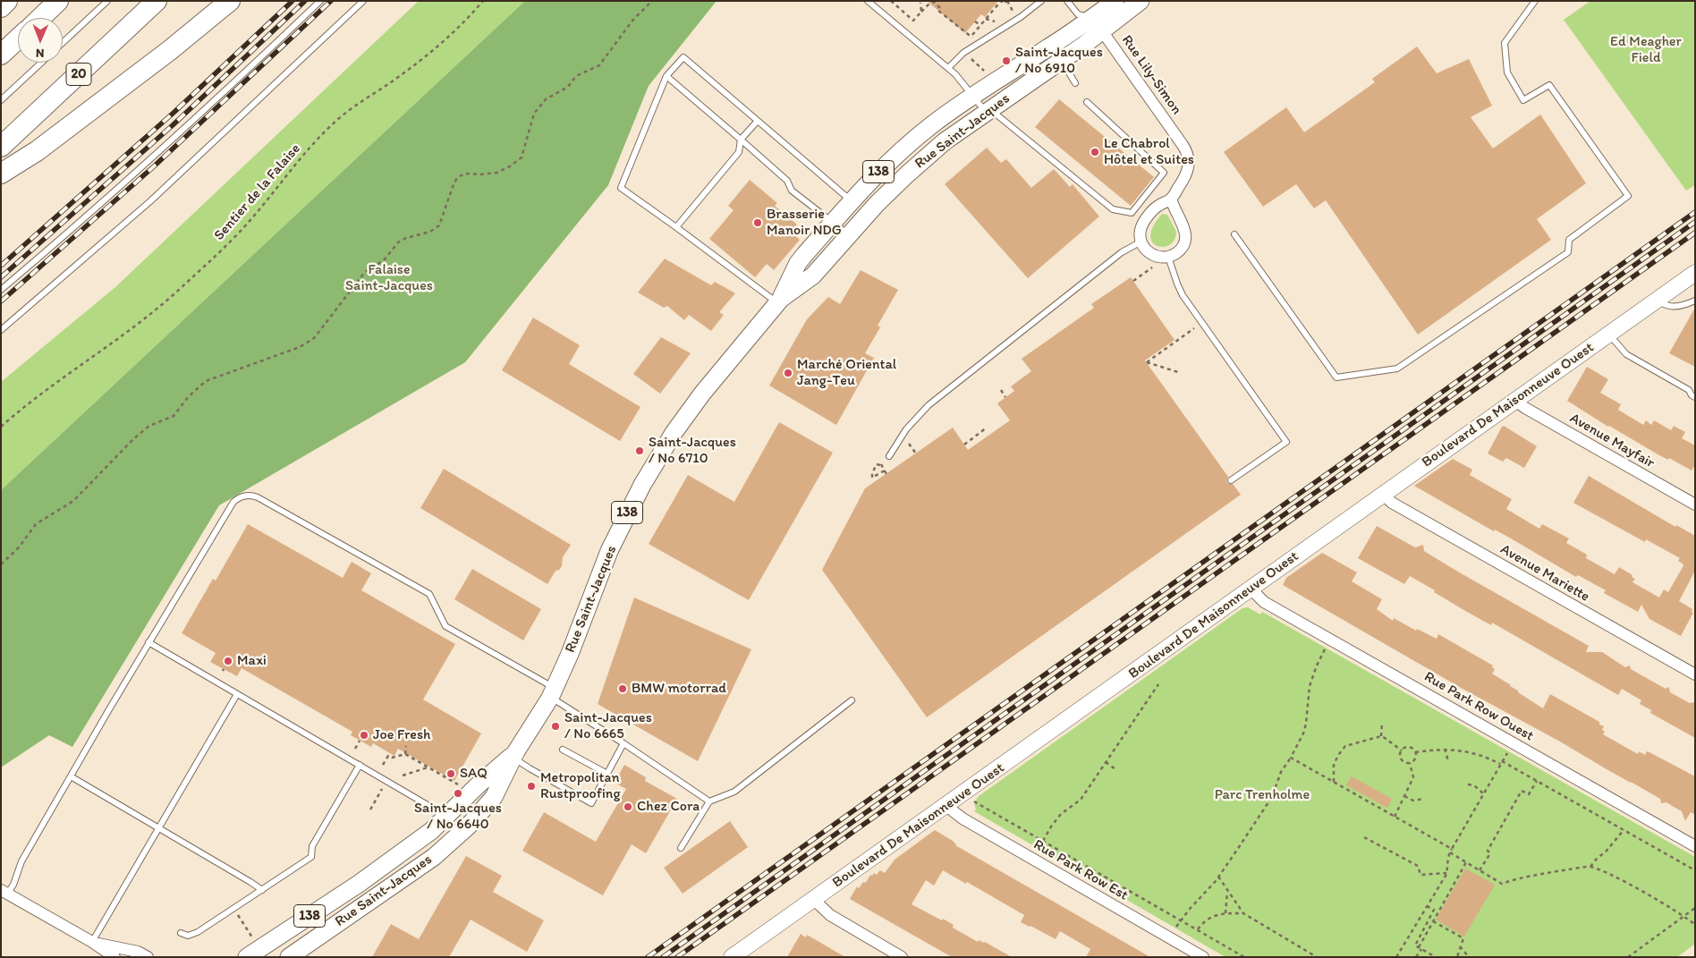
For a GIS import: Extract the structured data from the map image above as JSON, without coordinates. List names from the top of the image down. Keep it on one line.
{"streets":{"highway":["20"],"main road":["Rue Saint-Jacques","138"],"street":["Rue Lily-Simon","Boulevard De Maisonneuve Ouest","Avenue Mayfair","Avenue Mariette","Rue Park Row Ouest","Rue Park Row Est"],"path":["Sentier de la Falaise"]},"crossings":[["Rue Lily-Simon","Rue Saint-Jacques"],["Boulevard De Maisonneuve Ouest","Avenue Mayfair"],["Boulevard De Maisonneuve Ouest","Avenue Mariette"],["Boulevard De Maisonneuve Ouest","Rue Park Row Ouest"],["Boulevard De Maisonneuve Ouest","Rue Park Row Est"]],"parks":["Ed Meagher Field","Falaise Saint-Jacques","Parc Trenholme"],"places":["Saint-Jacques / No 6910","Le Chabrol Hôtel et Suites","Brasserie Manoir NDG","Marché Oriental Jang-Teu","Saint-Jacques / No 6710","Maxi","BMW motorrad","Saint-Jacques / No 6665","Joe Fresh","SAQ","Metropolitan Rustproofing","Saint-Jacques / No 6640","Chez Cora"],"north":"bottom"}
